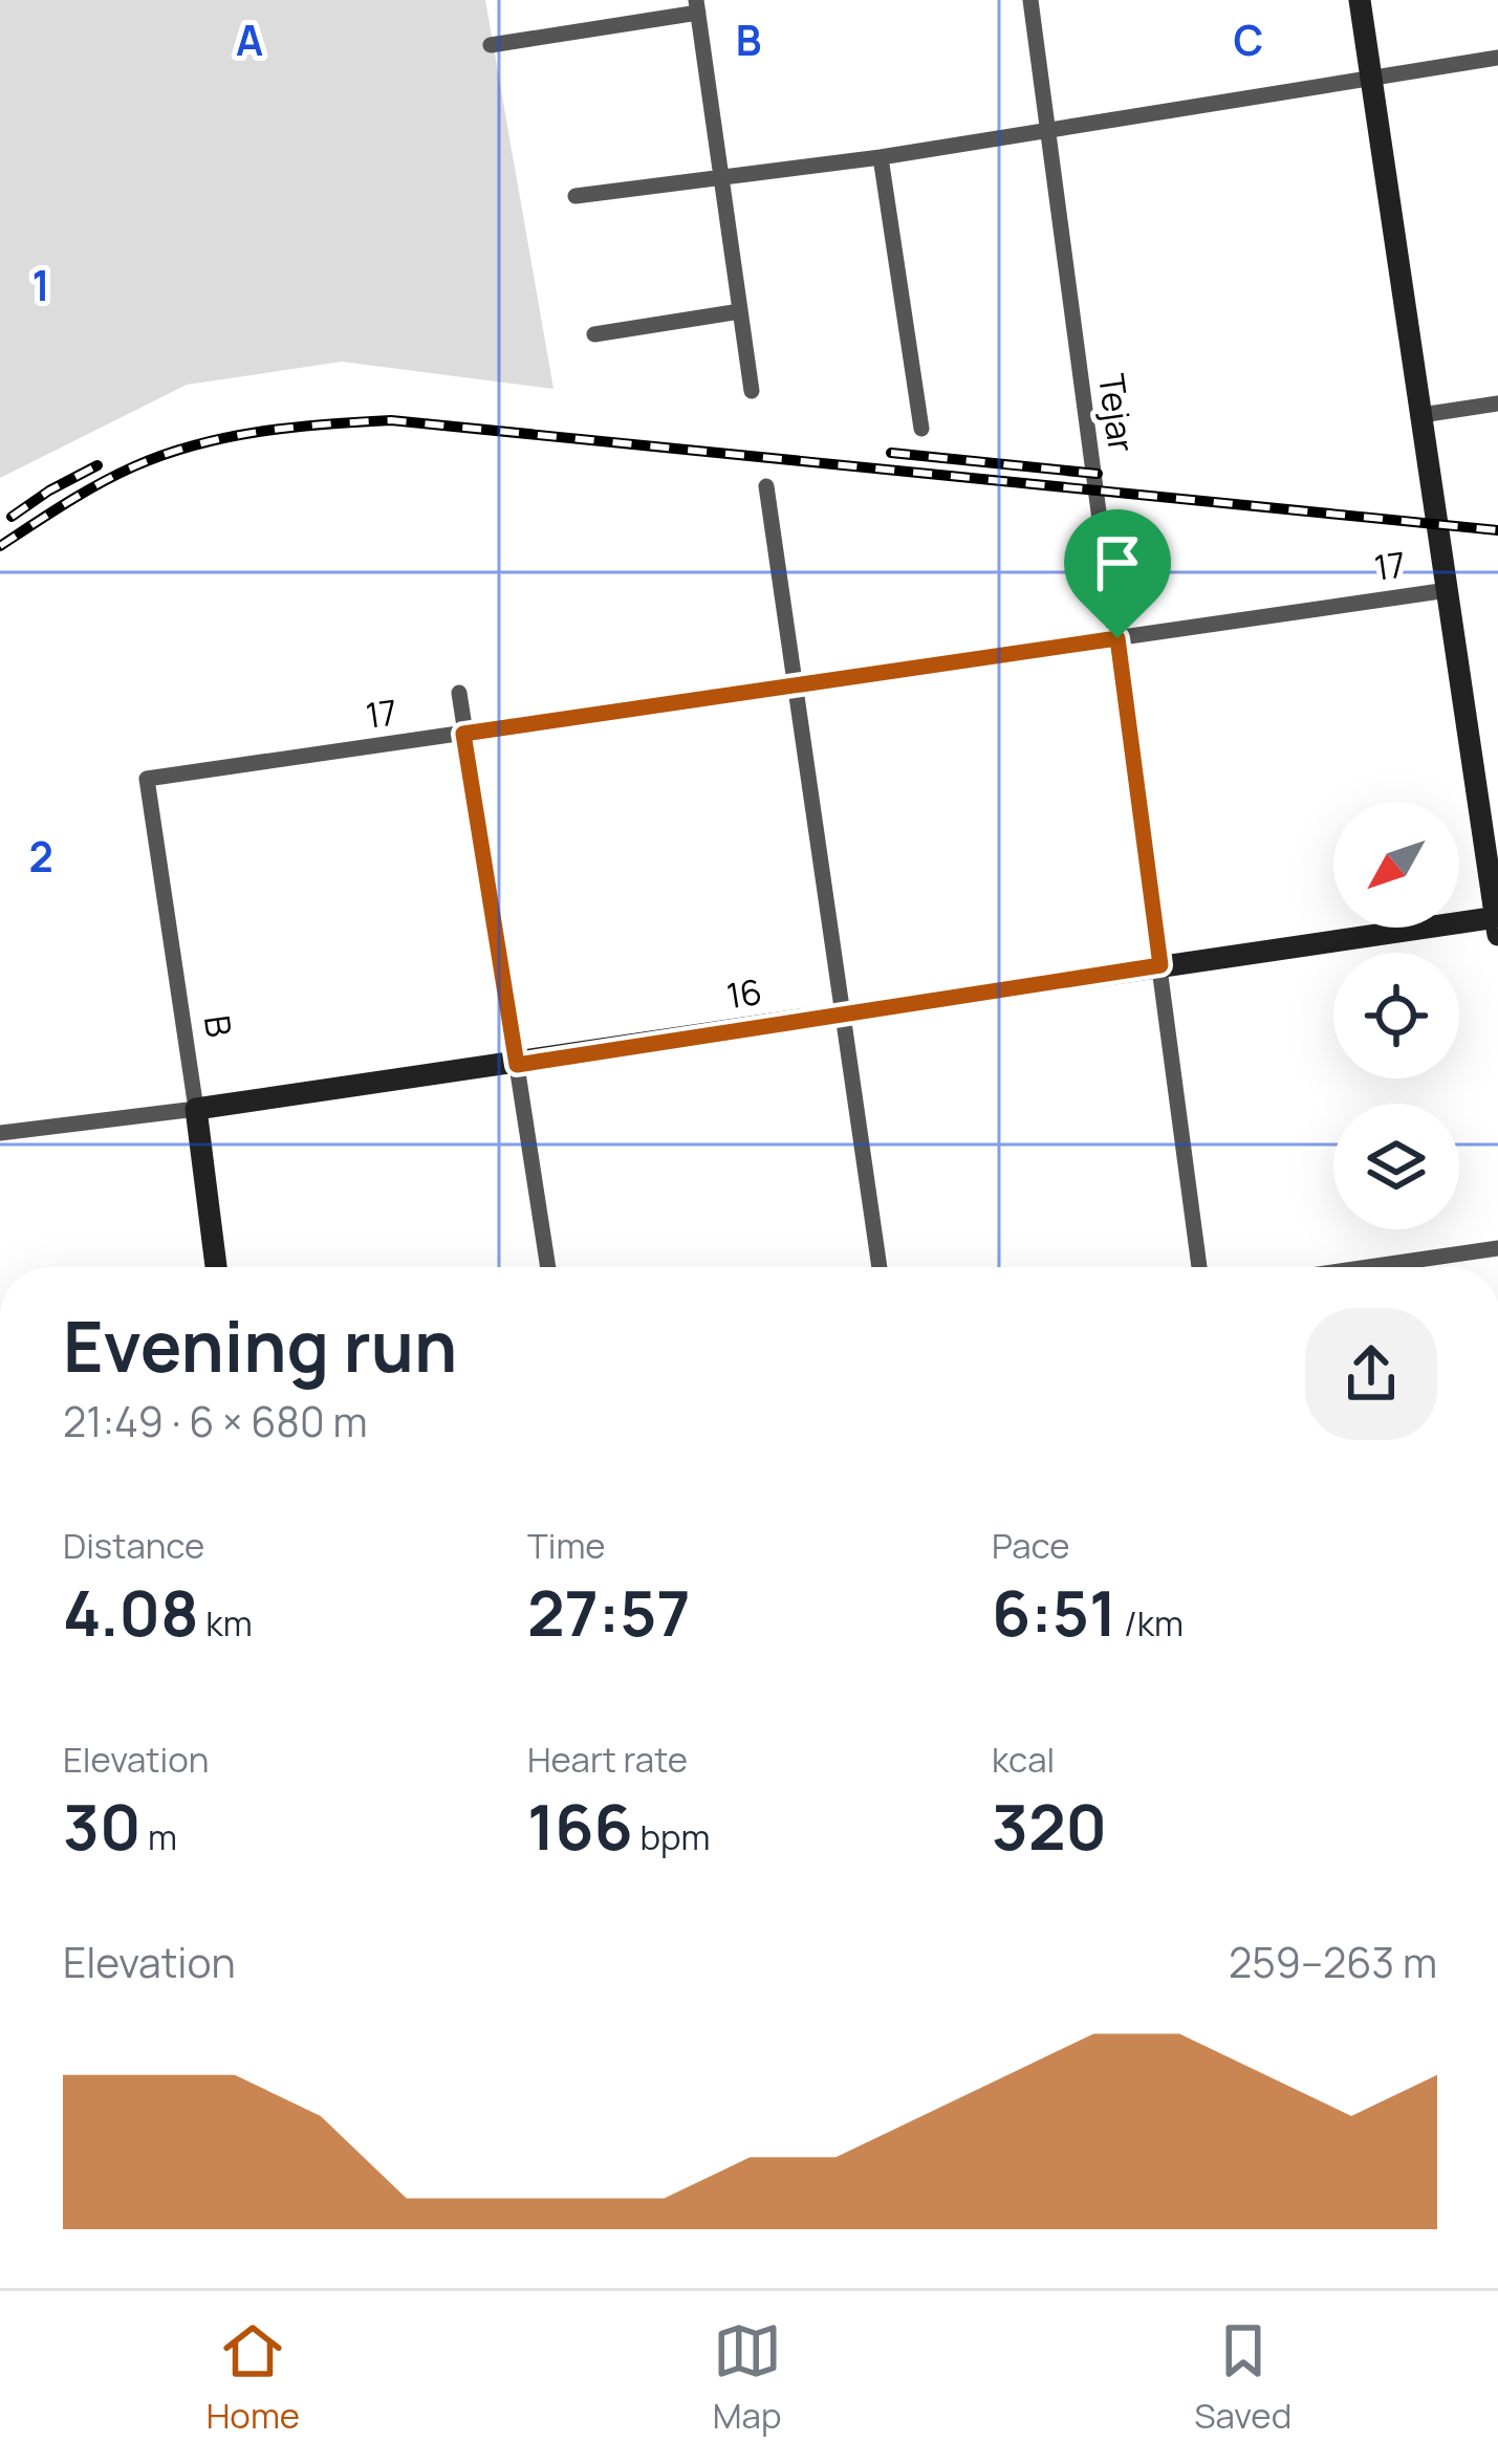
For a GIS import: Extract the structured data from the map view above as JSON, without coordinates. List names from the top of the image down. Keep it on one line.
{"streets":{"street":["Tejar","17","16","B"]},"crossings":[["Tejar","17"],["Tejar","16"],["17","B"],["16","B"]],"north":"bottom left","page":{"heading":["Evening run","21:49 · 6 × 680 m"],"stats":[["Distance","4.08 km"],["Time","27:57"],["Pace","6:51 /km"],["Elevation","30 m"],["Heart rate","166 bpm"],["kcal","320"]],"chart":["Elevation","259–263 m"],"tabs":["Home","Map","Saved"]},"grid":{"columns":["A","B","C"],"rows":["1","2"]}}
